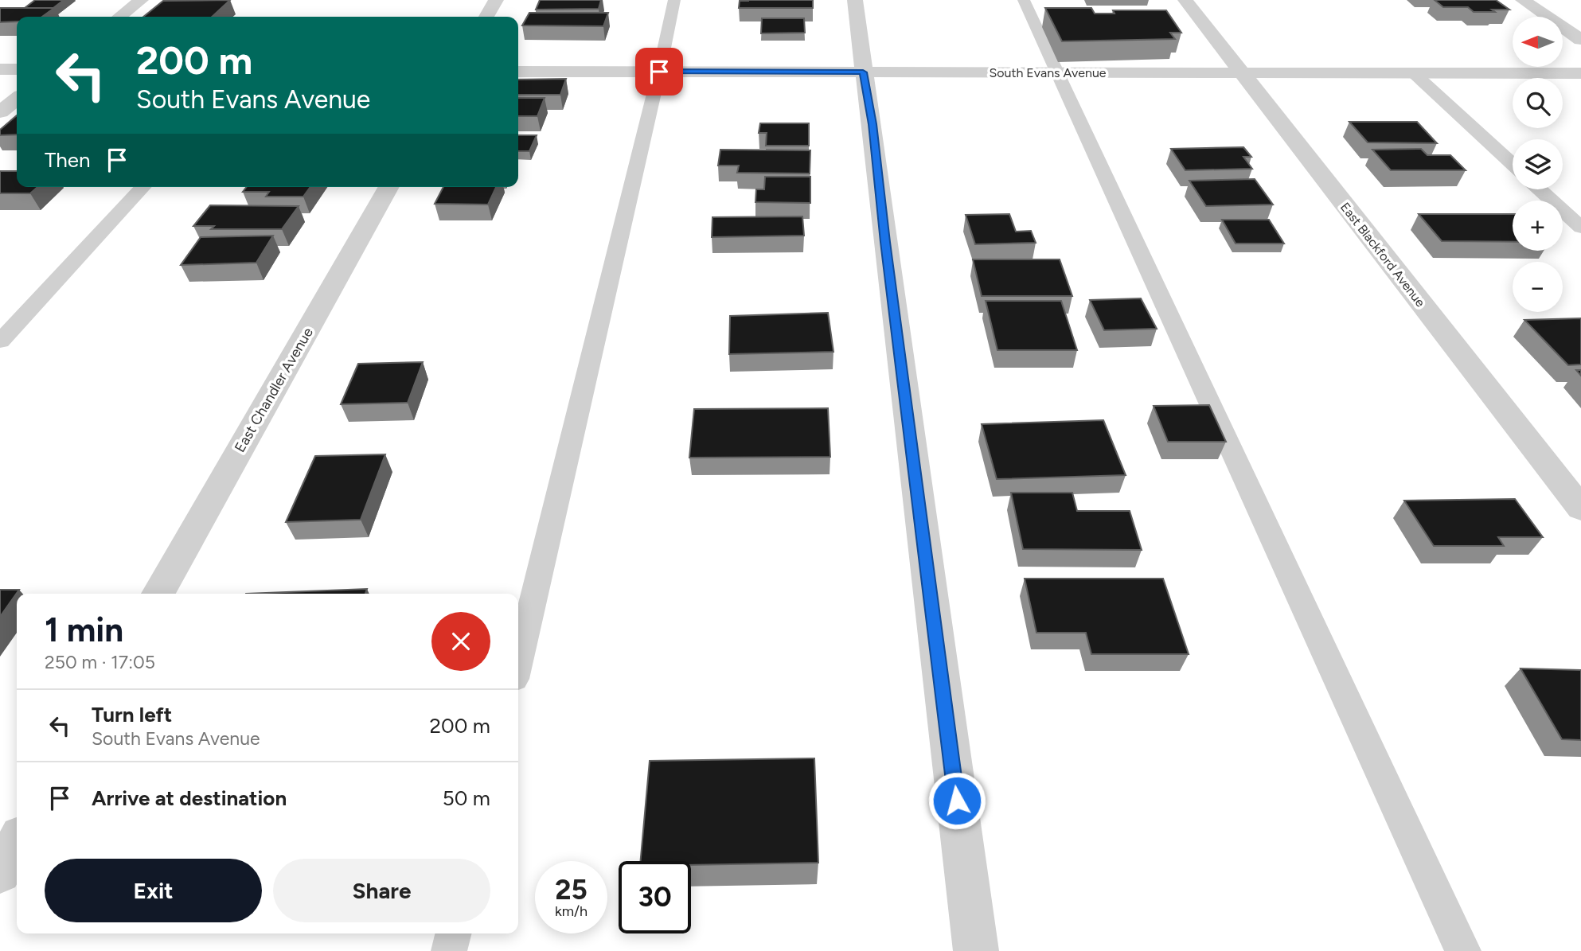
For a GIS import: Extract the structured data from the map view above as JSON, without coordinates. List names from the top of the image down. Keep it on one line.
{"streets":{"street":["South Evans Avenue","East Blackford Avenue","East Chandler Avenue"]},"crossings":[["South Evans Avenue","East Blackford Avenue"]],"north":"left","page":{"map_buttons":["+","−"],"turn":["200 m","South Evans Avenue"],"then":"Then","heading":["1 min","250 m · 17:05"],"list":[{"name":"Turn left","note":"South Evans Avenue","value":"200 m"},{"name":"Arrive at destination","value":"50 m"}],"buttons":["Exit","Share"],"speed":"25 km/h","limit":"30"}}
